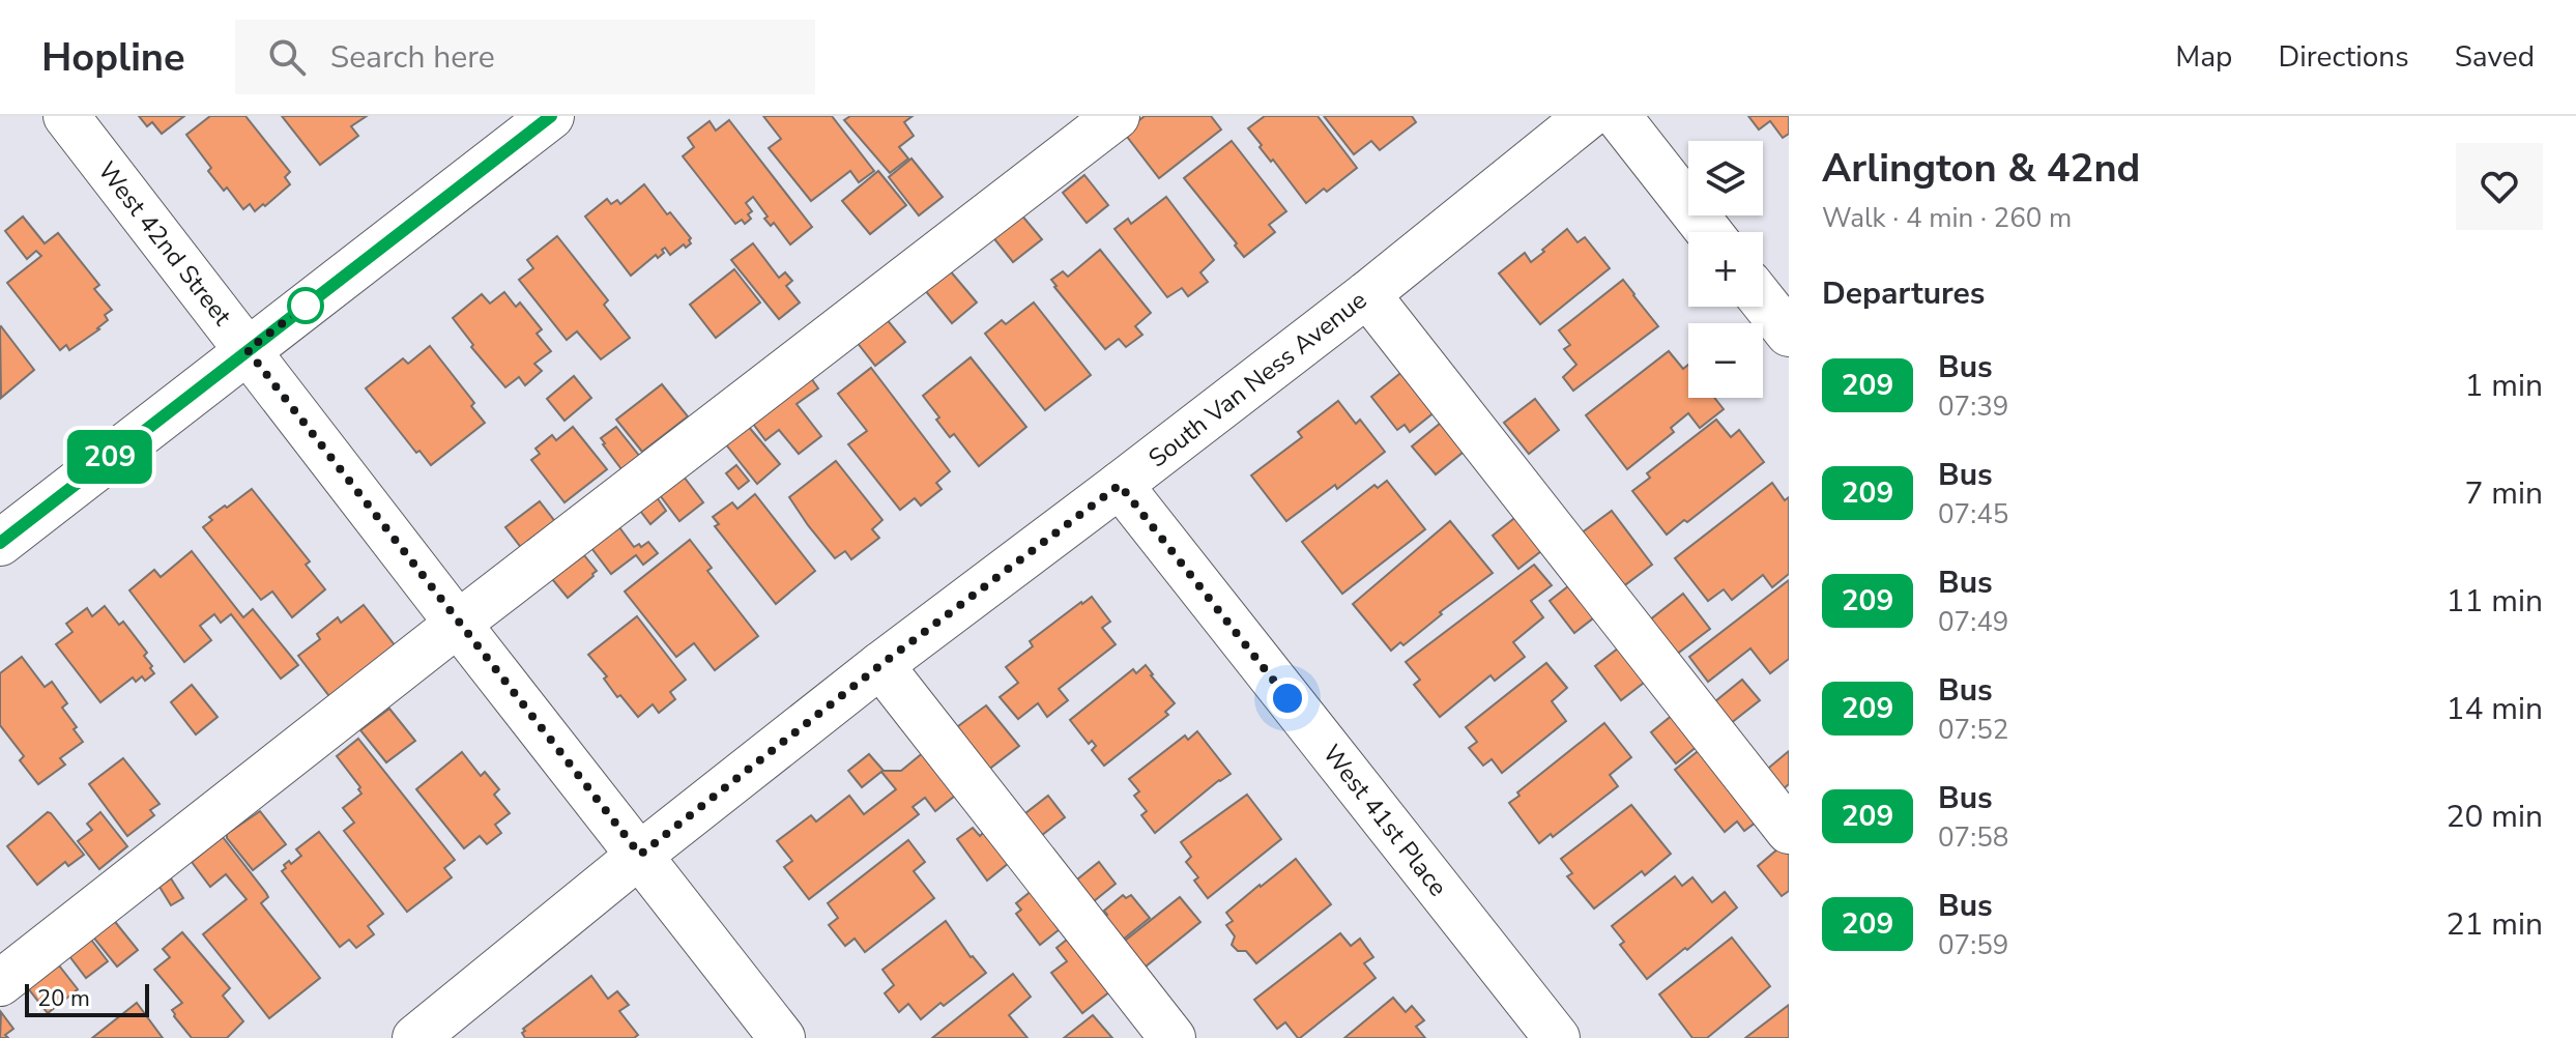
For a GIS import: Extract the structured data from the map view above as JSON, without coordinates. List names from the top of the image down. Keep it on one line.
{"streets":{"street":["West 42nd Street","South Van Ness Avenue","West 41st Place"]},"crossings":[["West 42nd Street","South Van Ness Avenue"],["South Van Ness Avenue","West 41st Place"]],"lines":["bus line 209"],"scale_bar":"20 m","page":{"header":"Hopline","search":"Search here","nav":["Map","Directions","Saved"],"on_map":"209","heading":[["Arlington & 42nd","Walk · 4 min · 260 m"],"Departures"],"map_buttons":["+","−"],"list":[{"mark":"209","name":"Bus","note":"07:39","value":"1 min"},{"mark":"209","name":"Bus","note":"07:45","value":"7 min"},{"mark":"209","name":"Bus","note":"07:49","value":"11 min"},{"mark":"209","name":"Bus","note":"07:52","value":"14 min"},{"mark":"209","name":"Bus","note":"07:58","value":"20 min"},{"mark":"209","name":"Bus","note":"07:59","value":"21 min"}],"scale":"20 m"}}
